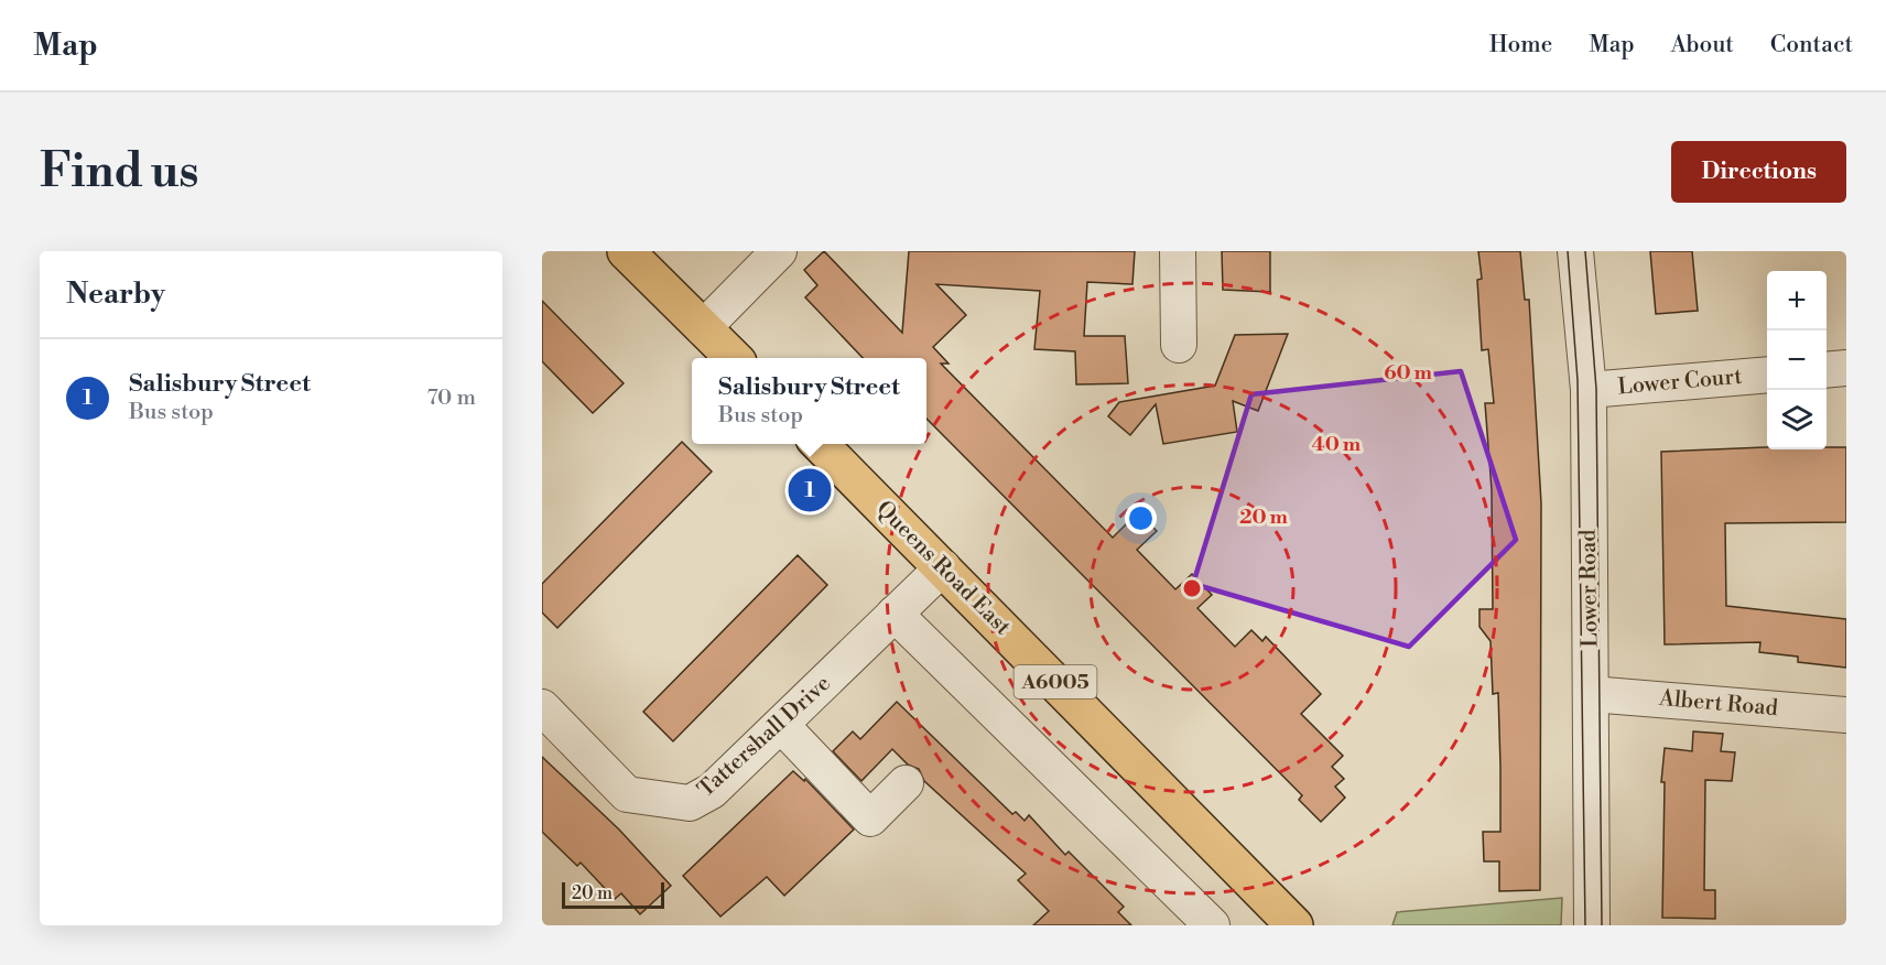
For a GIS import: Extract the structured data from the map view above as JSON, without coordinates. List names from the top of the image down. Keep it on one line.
{"streets":{"main road":["Queens Road East","A6005"],"street":["Lower Court","Lower Road","Albert Road","Tattershall Drive"]},"crossings":[["Lower Court","Lower Road"],["Queens Road East","Tattershall Drive"],["Lower Road","Albert Road"]],"scale_bar":"20 m","page":{"header":"Map","nav":["Home","Map","About","Contact"],"buttons":"Directions","title":"Find us","heading":"Nearby","map_buttons":["+","−"],"list":[{"mark":"1","name":"Salisbury Street","note":"Bus stop","value":"70 m"}],"popup":["Salisbury Street","Bus stop"],"pins":"1","scale":"20 m"},"rings":["60 m","40 m","20 m"]}
